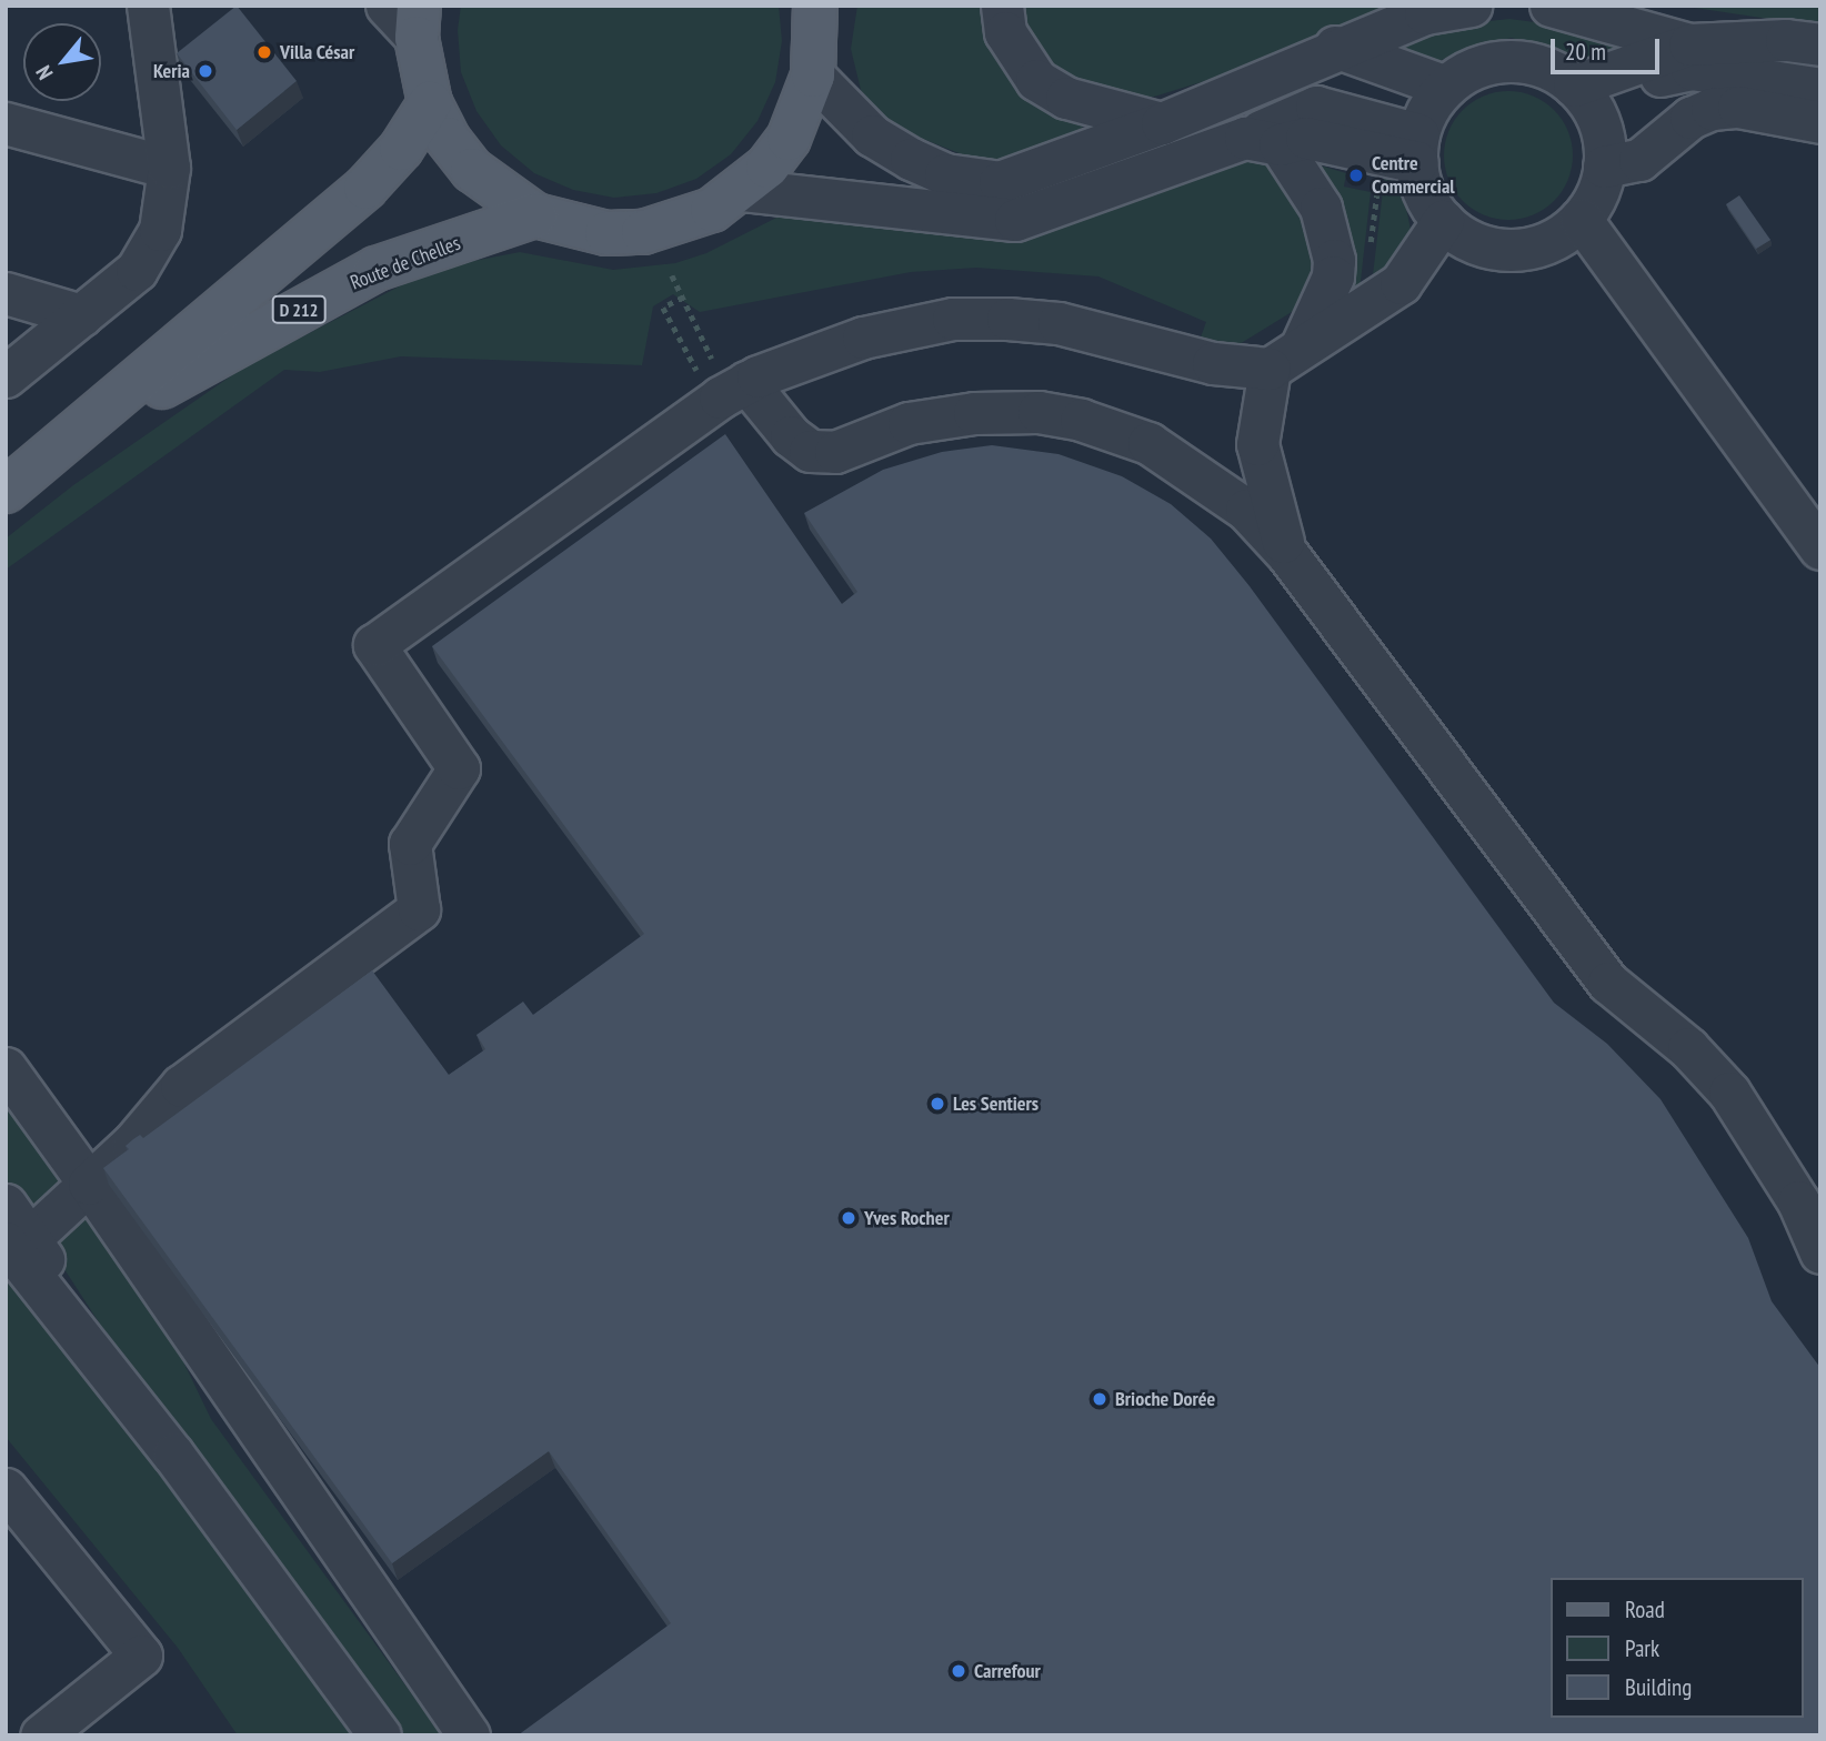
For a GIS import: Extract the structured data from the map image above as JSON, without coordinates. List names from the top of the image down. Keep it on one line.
{"streets":{"main road":["Route de Chelles","D 212"]},"places":["Villa César","Keria","Centre Commercial","Les Sentiers","Yves Rocher","Brioche Dorée","Carrefour"],"legend":["Road","Park","Building"],"scale_bar":"20 m","north":"bottom left"}
